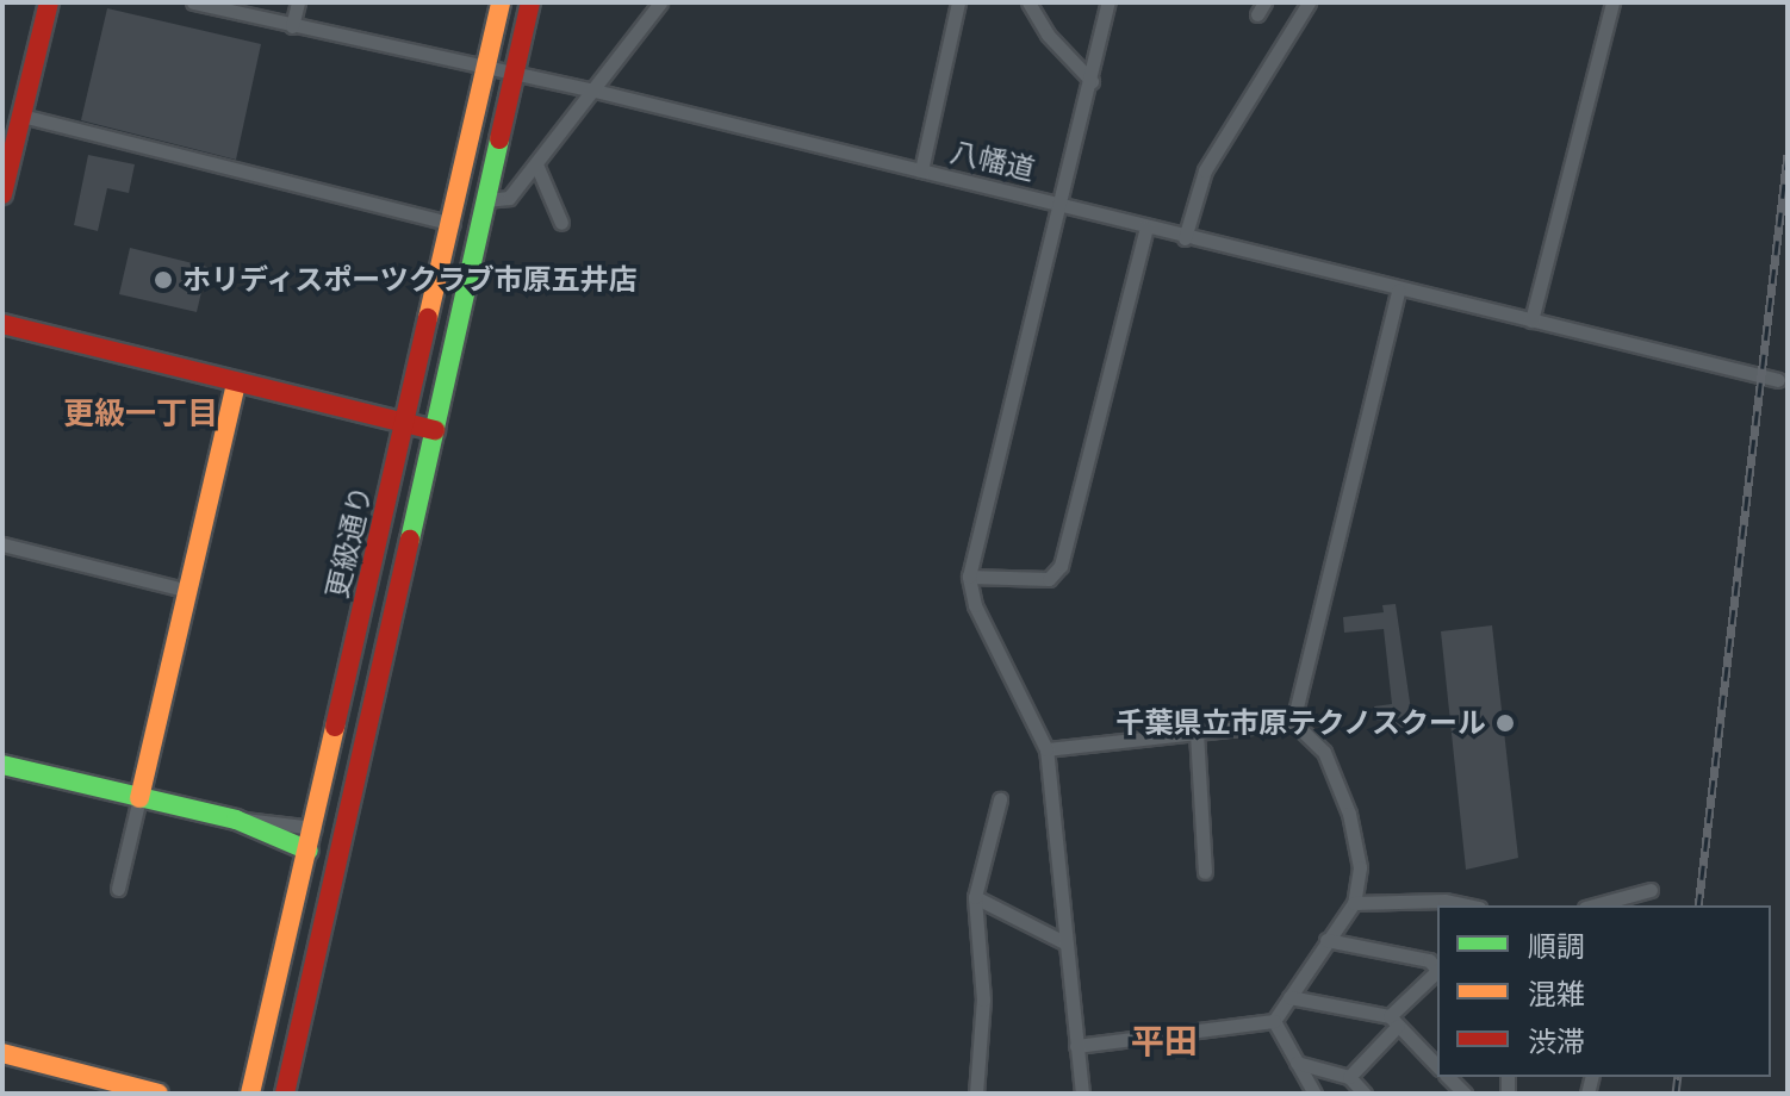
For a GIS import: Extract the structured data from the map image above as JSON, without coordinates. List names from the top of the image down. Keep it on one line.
{"streets":{"street":["八幡道","更級通り"]},"crossings":[["八幡道","更級通り"]],"districts":["更級一丁目","平田"],"places":["ホリディスポーツクラブ市原五井店","千葉県立市原テクノスクール"],"legend":["順調","混雑","渋滞"]}
